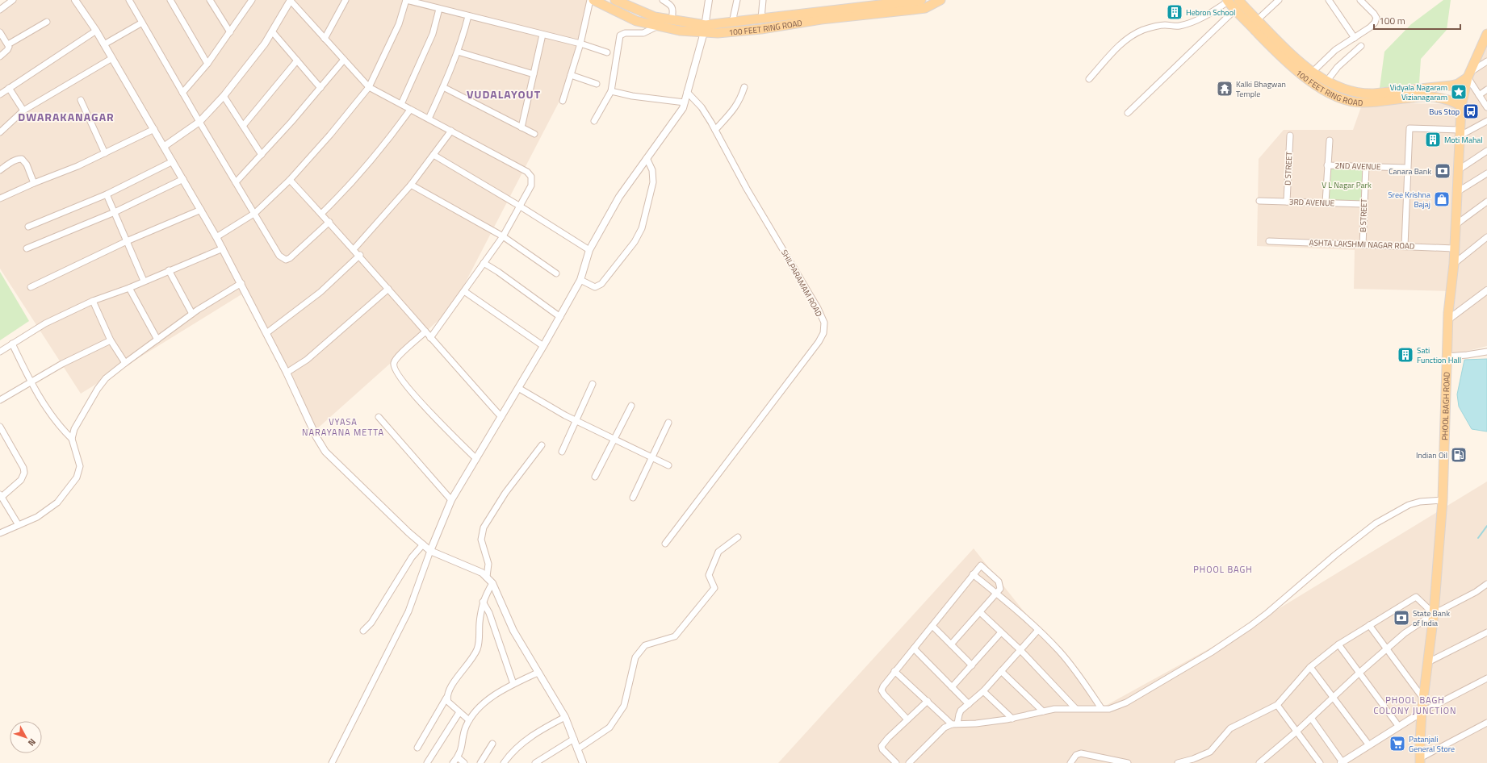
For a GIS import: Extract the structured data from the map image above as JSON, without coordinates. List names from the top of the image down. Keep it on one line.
{"streets":{"main road":["100 FEET RING ROAD","PHOOL BAGH ROAD"],"street":["2ND AVENUE","D STREET","3RD AVENUE","B STREET","ASHTA LAKSHMI NAGAR ROAD","SHILPARAMAM ROAD"]},"crossings":[["100 FEET RING ROAD","PHOOL BAGH ROAD"],["2ND AVENUE","B STREET"],["D STREET","3RD AVENUE"],["3RD AVENUE","B STREET"],["B STREET","ASHTA LAKSHMI NAGAR ROAD"],["ASHTA LAKSHMI NAGAR ROAD","PHOOL BAGH ROAD"]],"districts":["VUDALAYOUT","DWARAKANAGAR","VYASA NARAYANA METTA","PHOOL BAGH","PHOOL BAGH COLONY JUNCTION"],"parks":["V L Nagar Park"],"places":{"building":["Hebron School","Moti Mahal","Sati Function Hall"],"temple":["Kalki Bhagwan Temple"],"place":["Vidyala Nagaram Vizianagaram"],"bus stop":["Bus Stop"],"bank":["Canara Bank","State Bank of India"],"shop":["Sree Krishna Bajaj"],"fuel station":["Indian Oil"],"supermarket":["Patanjali General Store"]},"scale_bar":"100 m","north":"bottom right"}
